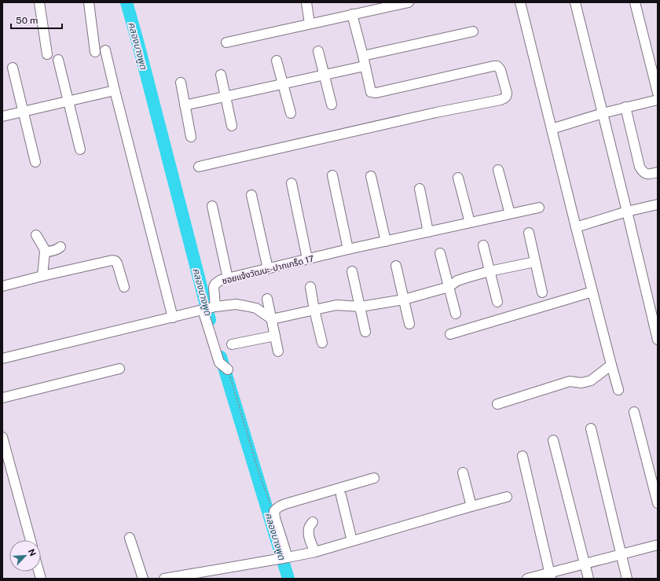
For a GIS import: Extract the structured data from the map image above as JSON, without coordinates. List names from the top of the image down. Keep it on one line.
{"streets":{"street":["ซอยแจ้งวัฒนะ-ปากเกร็ด 17"]},"water":["คลองบางพูด"],"scale_bar":"50 m","north":"top right"}
